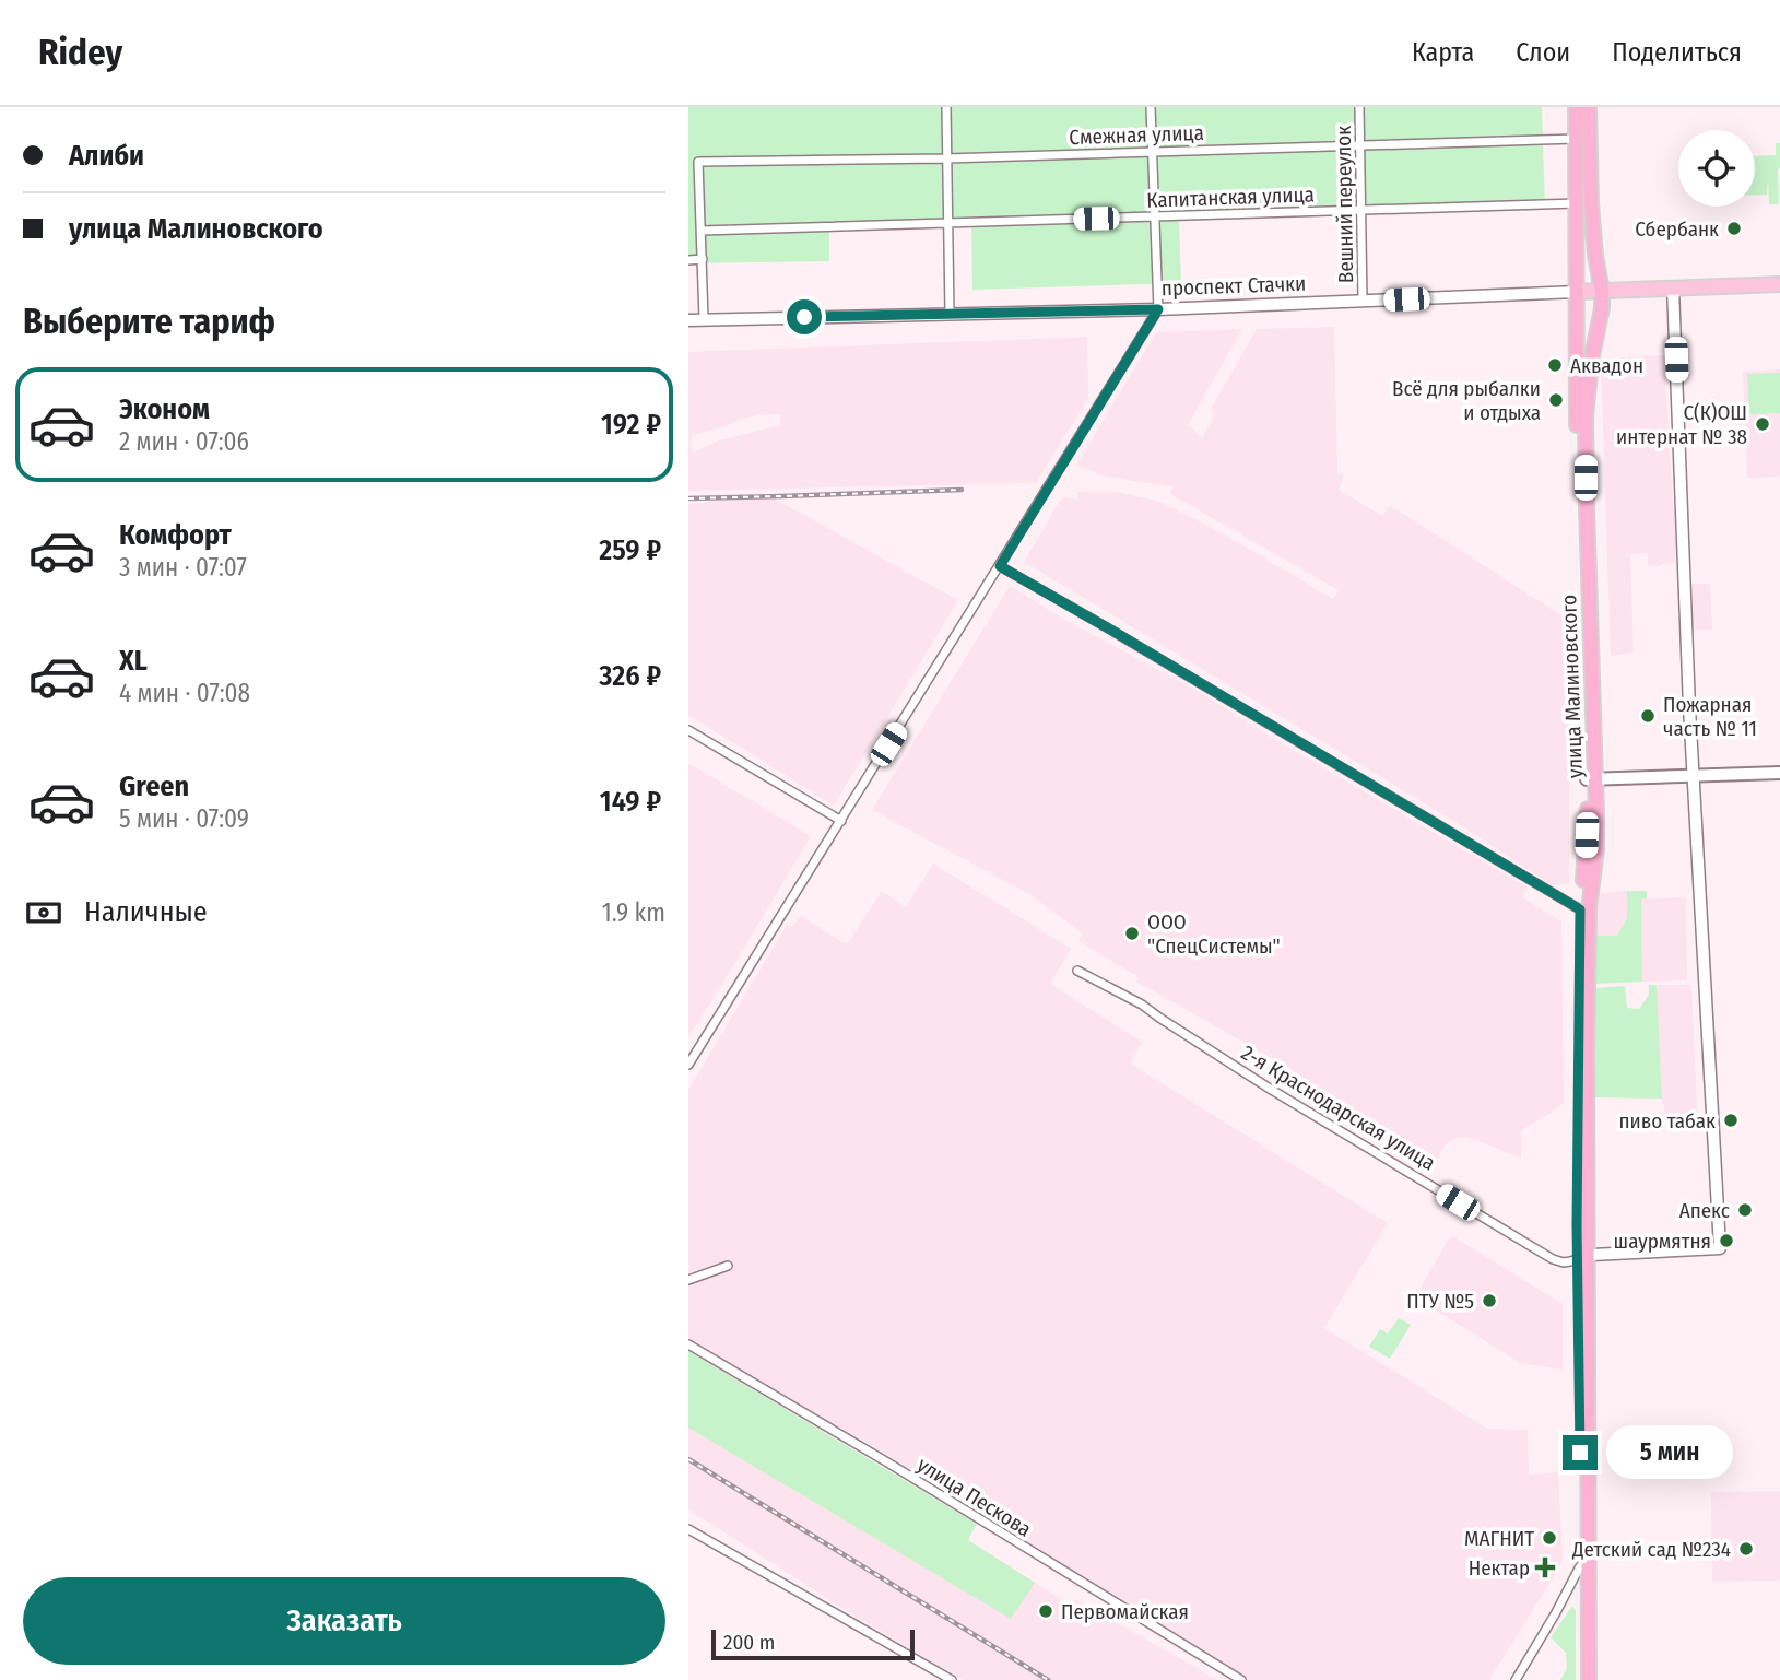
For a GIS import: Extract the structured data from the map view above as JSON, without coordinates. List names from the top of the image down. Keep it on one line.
{"streets":{"highway":["улица Малиновского"],"main road":["проспект Стачки"],"street":["Смежная улица","Капитанская улица","Вешний переулок","2-я Краснодарская улица","улица Пескова"]},"crossings":[["Смежная улица","Вешний переулок"],["Смежная улица","улица Малиновского"],["Капитанская улица","Вешний переулок"],["Капитанская улица","улица Малиновского"],["Вешний переулок","проспект Стачки"],["проспект Стачки","улица Малиновского"],["улица Малиновского","2-я Краснодарская улица"]],"places":{"other":["Сбербанк","Аквадон","Всё для рыбалки и отдыха","С(К)ОШ интернат № 38","Пожарная часть № 11","ООО \"СпецСистемы\"","пиво табак","Апекс","шаурмятня","ПТУ №5","МАГНИТ","Детский сад №234","Первомайская"],"health":["Нектар"]},"scale_bar":"200 m","page":{"header":"Ridey","nav":["Карта","Слои","Поделиться"],"banner":["Алиби","улица Малиновского"],"heading":"Выберите тариф","list":[{"name":"Эконом","note":"2 мин · 07:06","value":"192 ₽"},{"name":"Комфорт","note":"3 мин · 07:07","value":"259 ₽"},{"name":"XL","note":"4 мин · 07:08","value":"326 ₽"},{"name":"Green","note":"5 мин · 07:09","value":"149 ₽"}],"pay":["Наличные","1.9 km"],"bubble":"5 мин","buttons":"Заказать","scale":"200 m"}}
